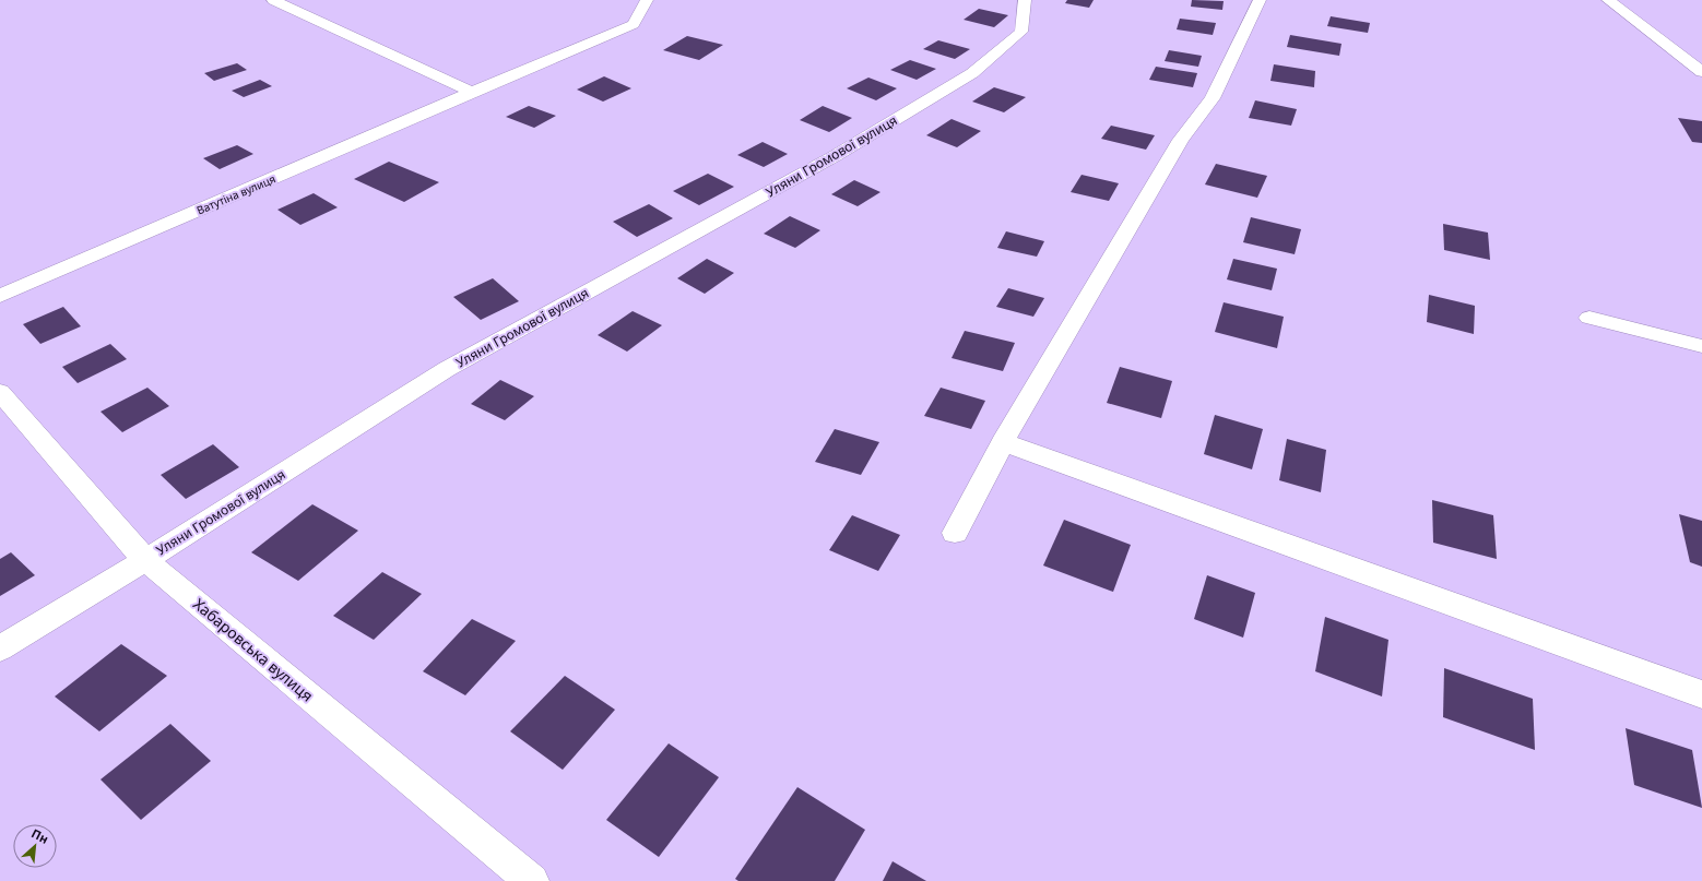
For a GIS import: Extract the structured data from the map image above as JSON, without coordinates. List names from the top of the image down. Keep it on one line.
{"streets":{"street":["Уляни Громової вулиця","Ватутіна вулиця","Хабаровська вулиця"]},"crossings":[["Уляни Громової вулиця","Хабаровська вулиця"]],"north":"top right"}
